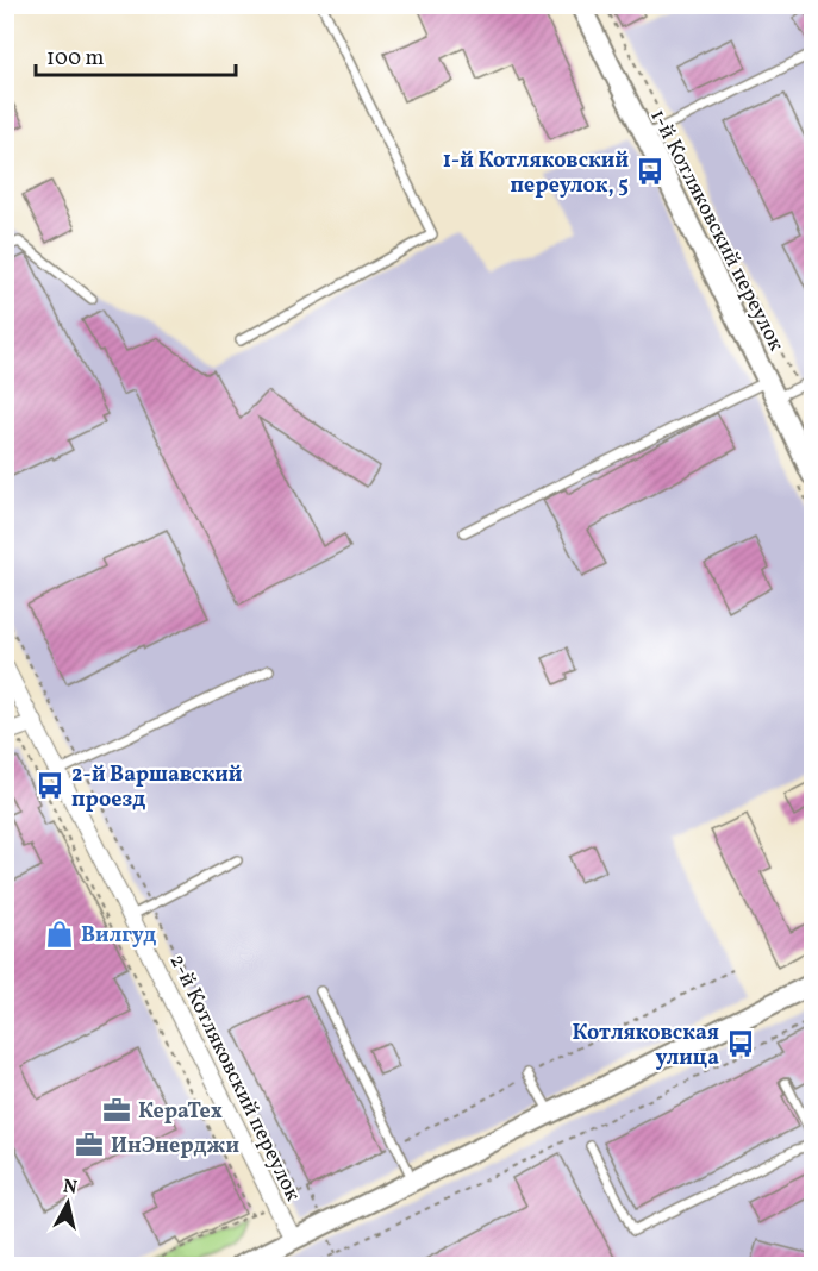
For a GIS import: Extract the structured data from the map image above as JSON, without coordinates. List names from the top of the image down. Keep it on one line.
{"streets":{"street":["1-й Котляковский переулок","2-й Котляковский переулок"]},"places":{"bus stop":["1-й Котляковский переулок, 5","2-й Варшавский проезд","Котляковская улица"],"shop":["Вилгуд"],"office":["КераТех","ИнЭнерджи"]},"scale_bar":"100 m","north":"top"}
